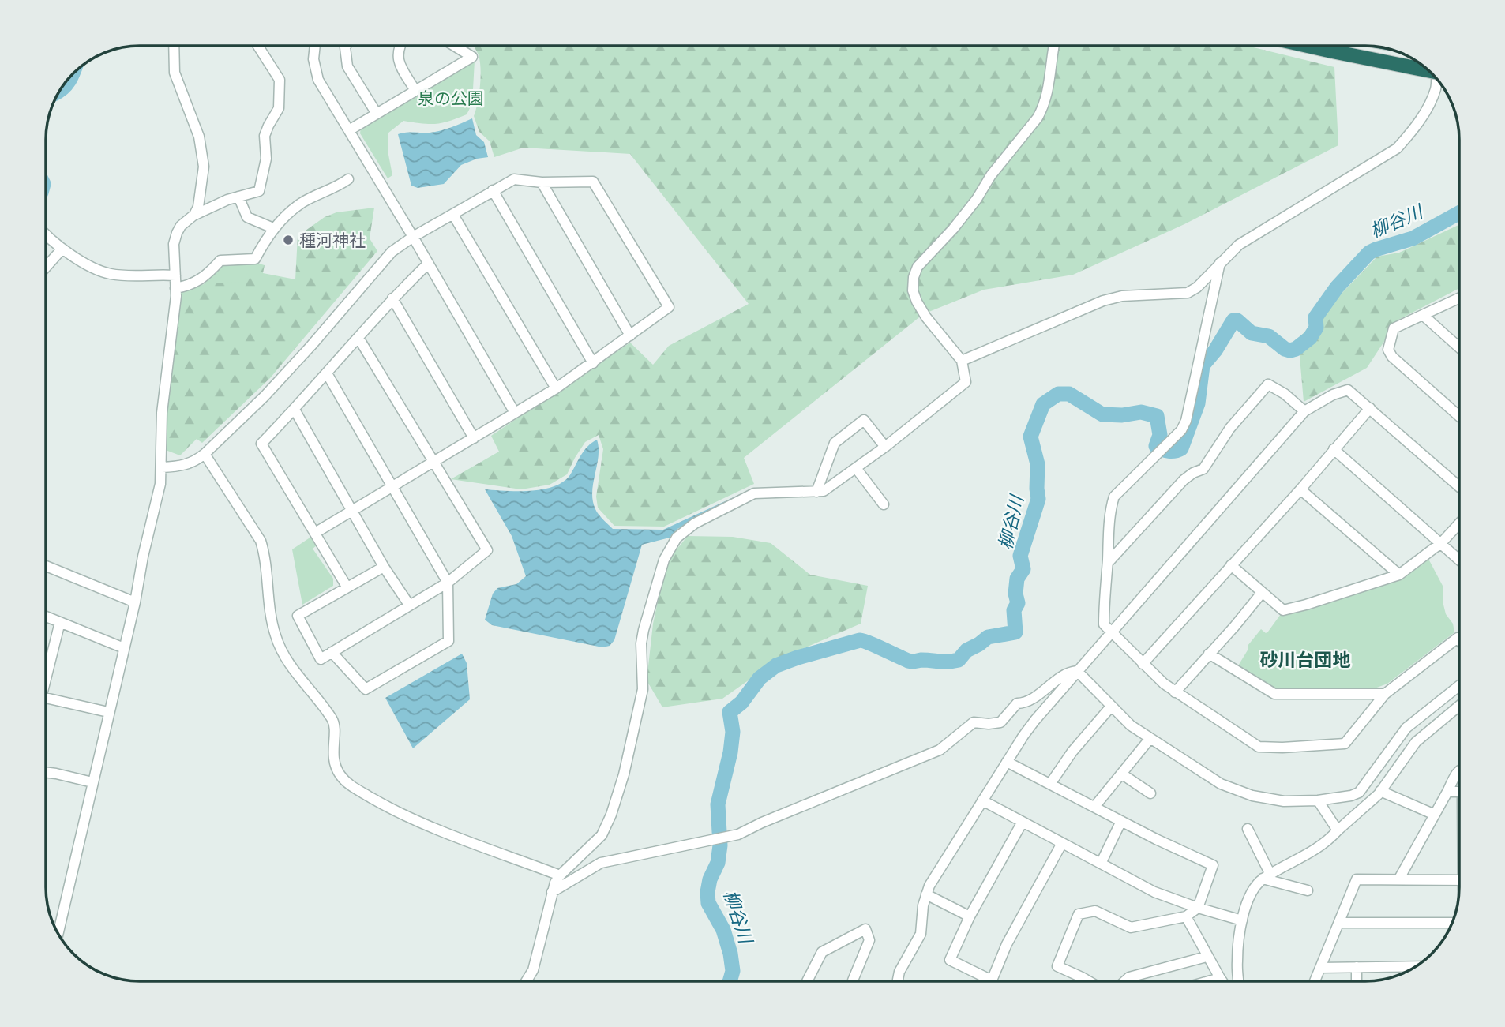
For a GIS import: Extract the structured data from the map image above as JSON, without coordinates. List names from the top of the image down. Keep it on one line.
{"districts":["砂川台団地"],"water":["柳谷川"],"parks":["泉の公園"],"places":["種河神社"]}
